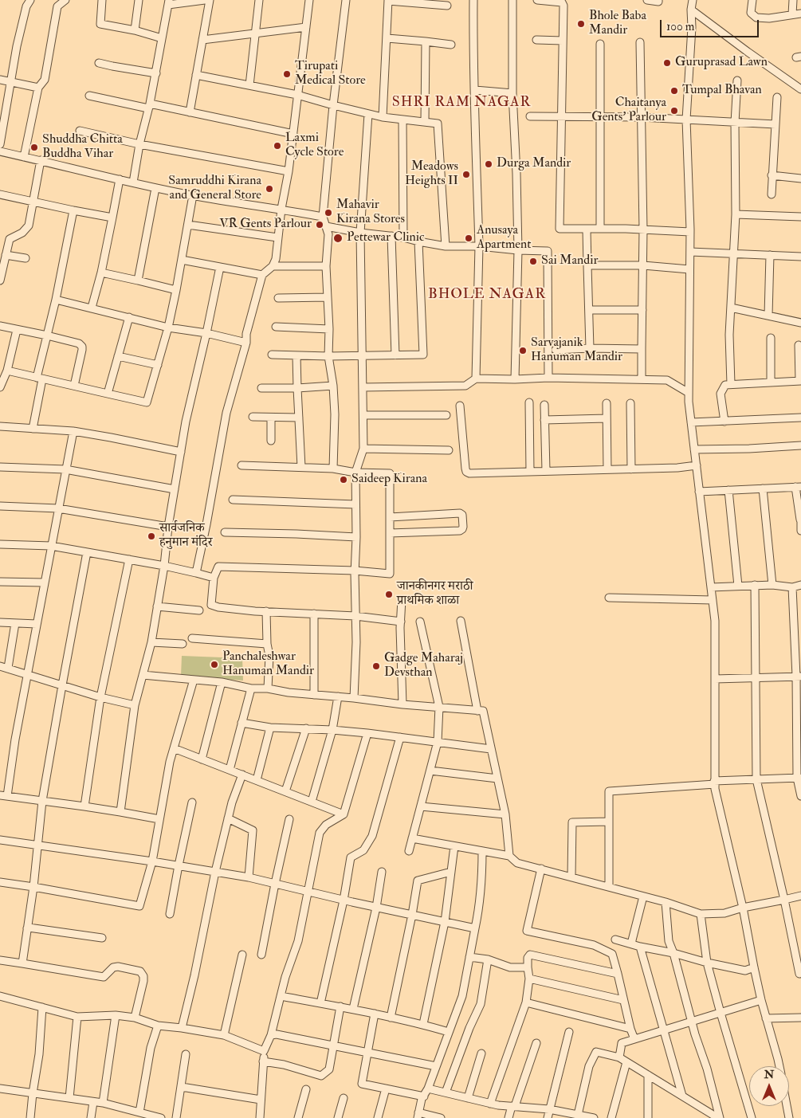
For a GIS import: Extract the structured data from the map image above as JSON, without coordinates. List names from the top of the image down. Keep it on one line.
{"districts":["SHRI RAM NAGAR","BHOLE NAGAR"],"places":["Bhole Baba Mandir","Guruprasad Lawn","Tirupati Medical Store","Tumpal Bhavan","Chaitanya Gents' Parlour","Laxmi Cycle Store","Shuddha Chitta Buddha Vihar","Durga Mandir","Meadows Heights II","Samruddhi Kirana and General Store","Mahavir Kirana Stores","VR Gents Parlour","Pettewar Clinic","Anusaya Apartment","Sai Mandir","Sarvajanik Hanuman Mandir","Saideep Kirana","सार्वजनिक हनुमान मंदिर","जानकीनगर मराठी प्राथमिक शाळा","Panchaleshwar Hanuman Mandir","Gadge Maharaj Devsthan"],"scale_bar":"100 m","north":"top"}
